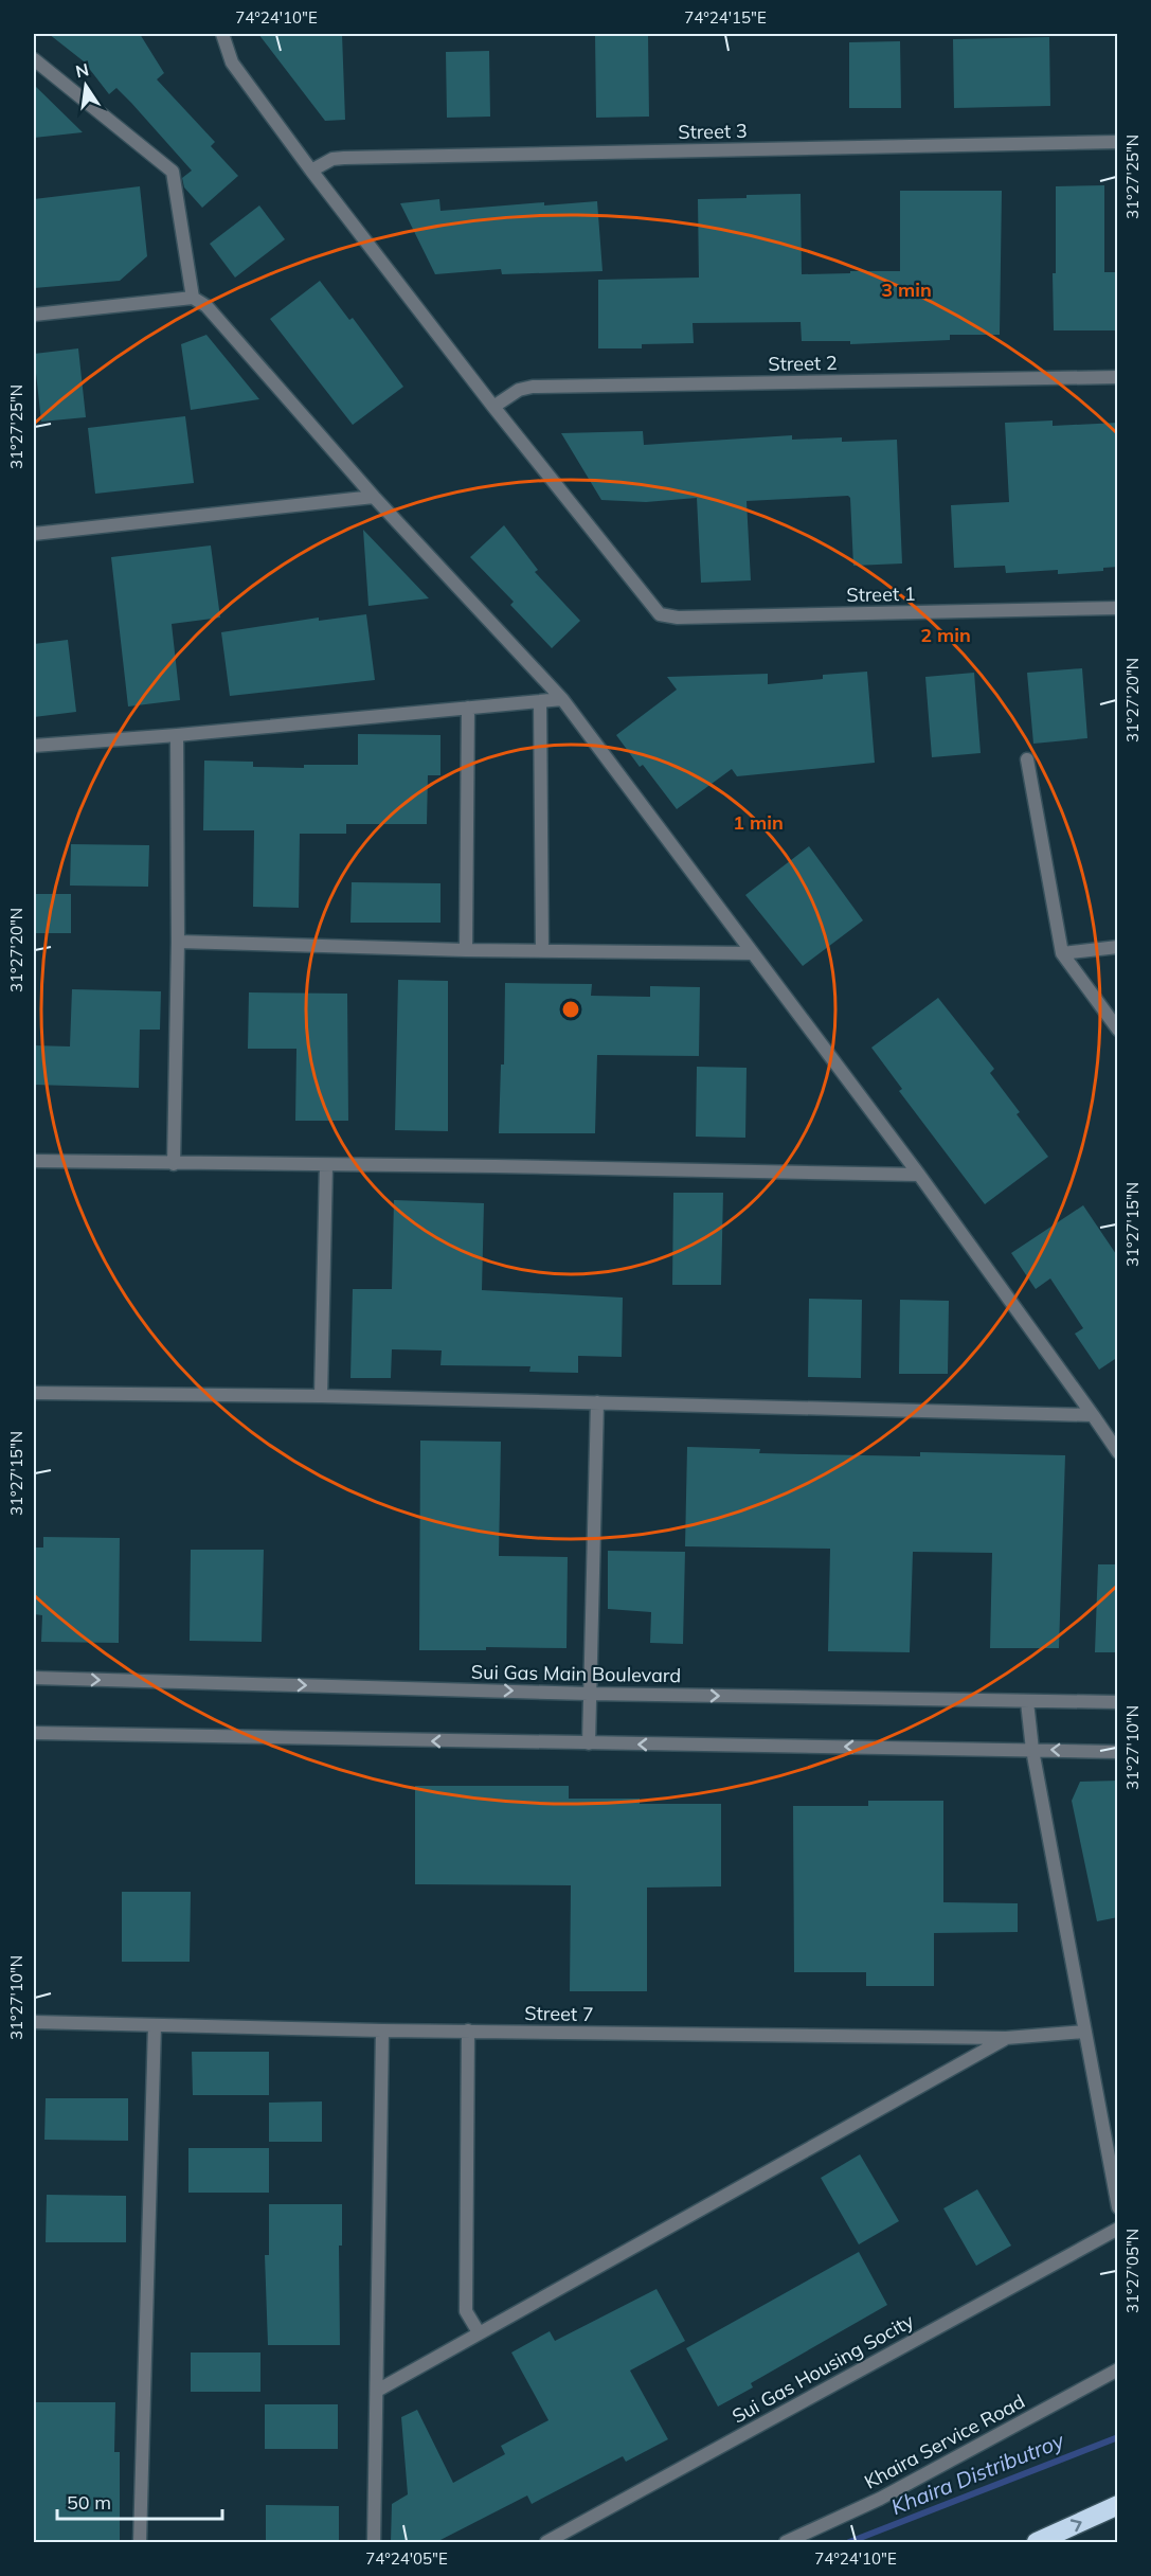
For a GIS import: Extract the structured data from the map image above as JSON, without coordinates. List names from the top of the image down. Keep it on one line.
{"streets":{"street":["Street 3","Street 2","Street 1","Sui Gas Main Boulevard","Street 7","Sui Gas Housing Socity","Khaira Service Road"]},"crossings":[["Street 2","Street 1"]],"water":["Khaira Distributroy"],"scale_bar":"50 m","north":"top","coordinates":["74°24'10\"E","74°24'15\"E","31°27'25\"N","31°27'20\"N","31°27'15\"N","31°27'10\"N","31°27'05\"N","74°24'05\"E"],"rings":["3 min","2 min","1 min"]}
